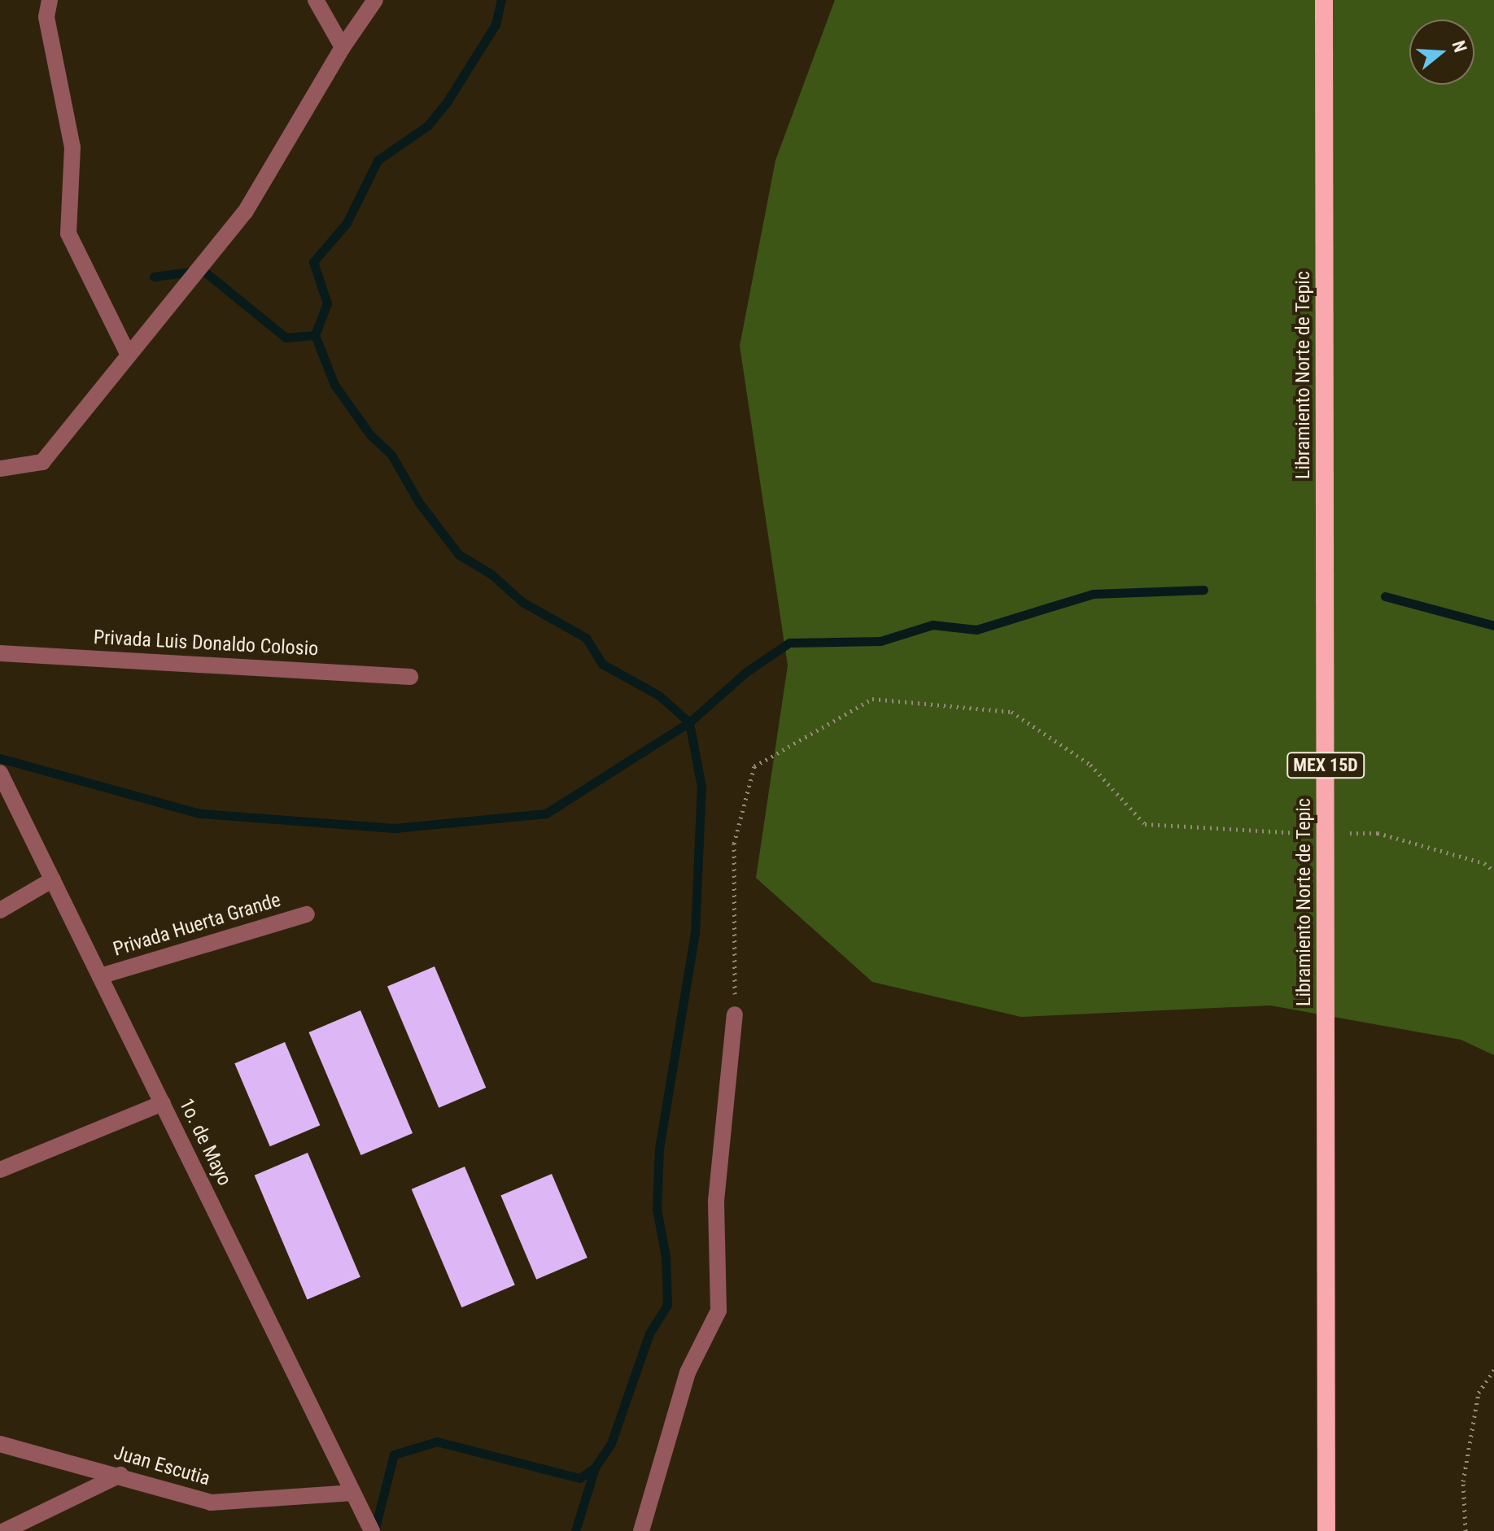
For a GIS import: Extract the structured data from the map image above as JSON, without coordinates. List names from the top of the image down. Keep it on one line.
{"streets":{"highway":["Libramiento Norte de Tepic","MEX 15D"],"street":["Privada Luis Donaldo Colosio","Privada Huerta Grande","1o. de Mayo","Juan Escutia"]},"crossings":[["Privada Huerta Grande","1o. de Mayo"],["1o. de Mayo","Juan Escutia"]],"north":"right"}
